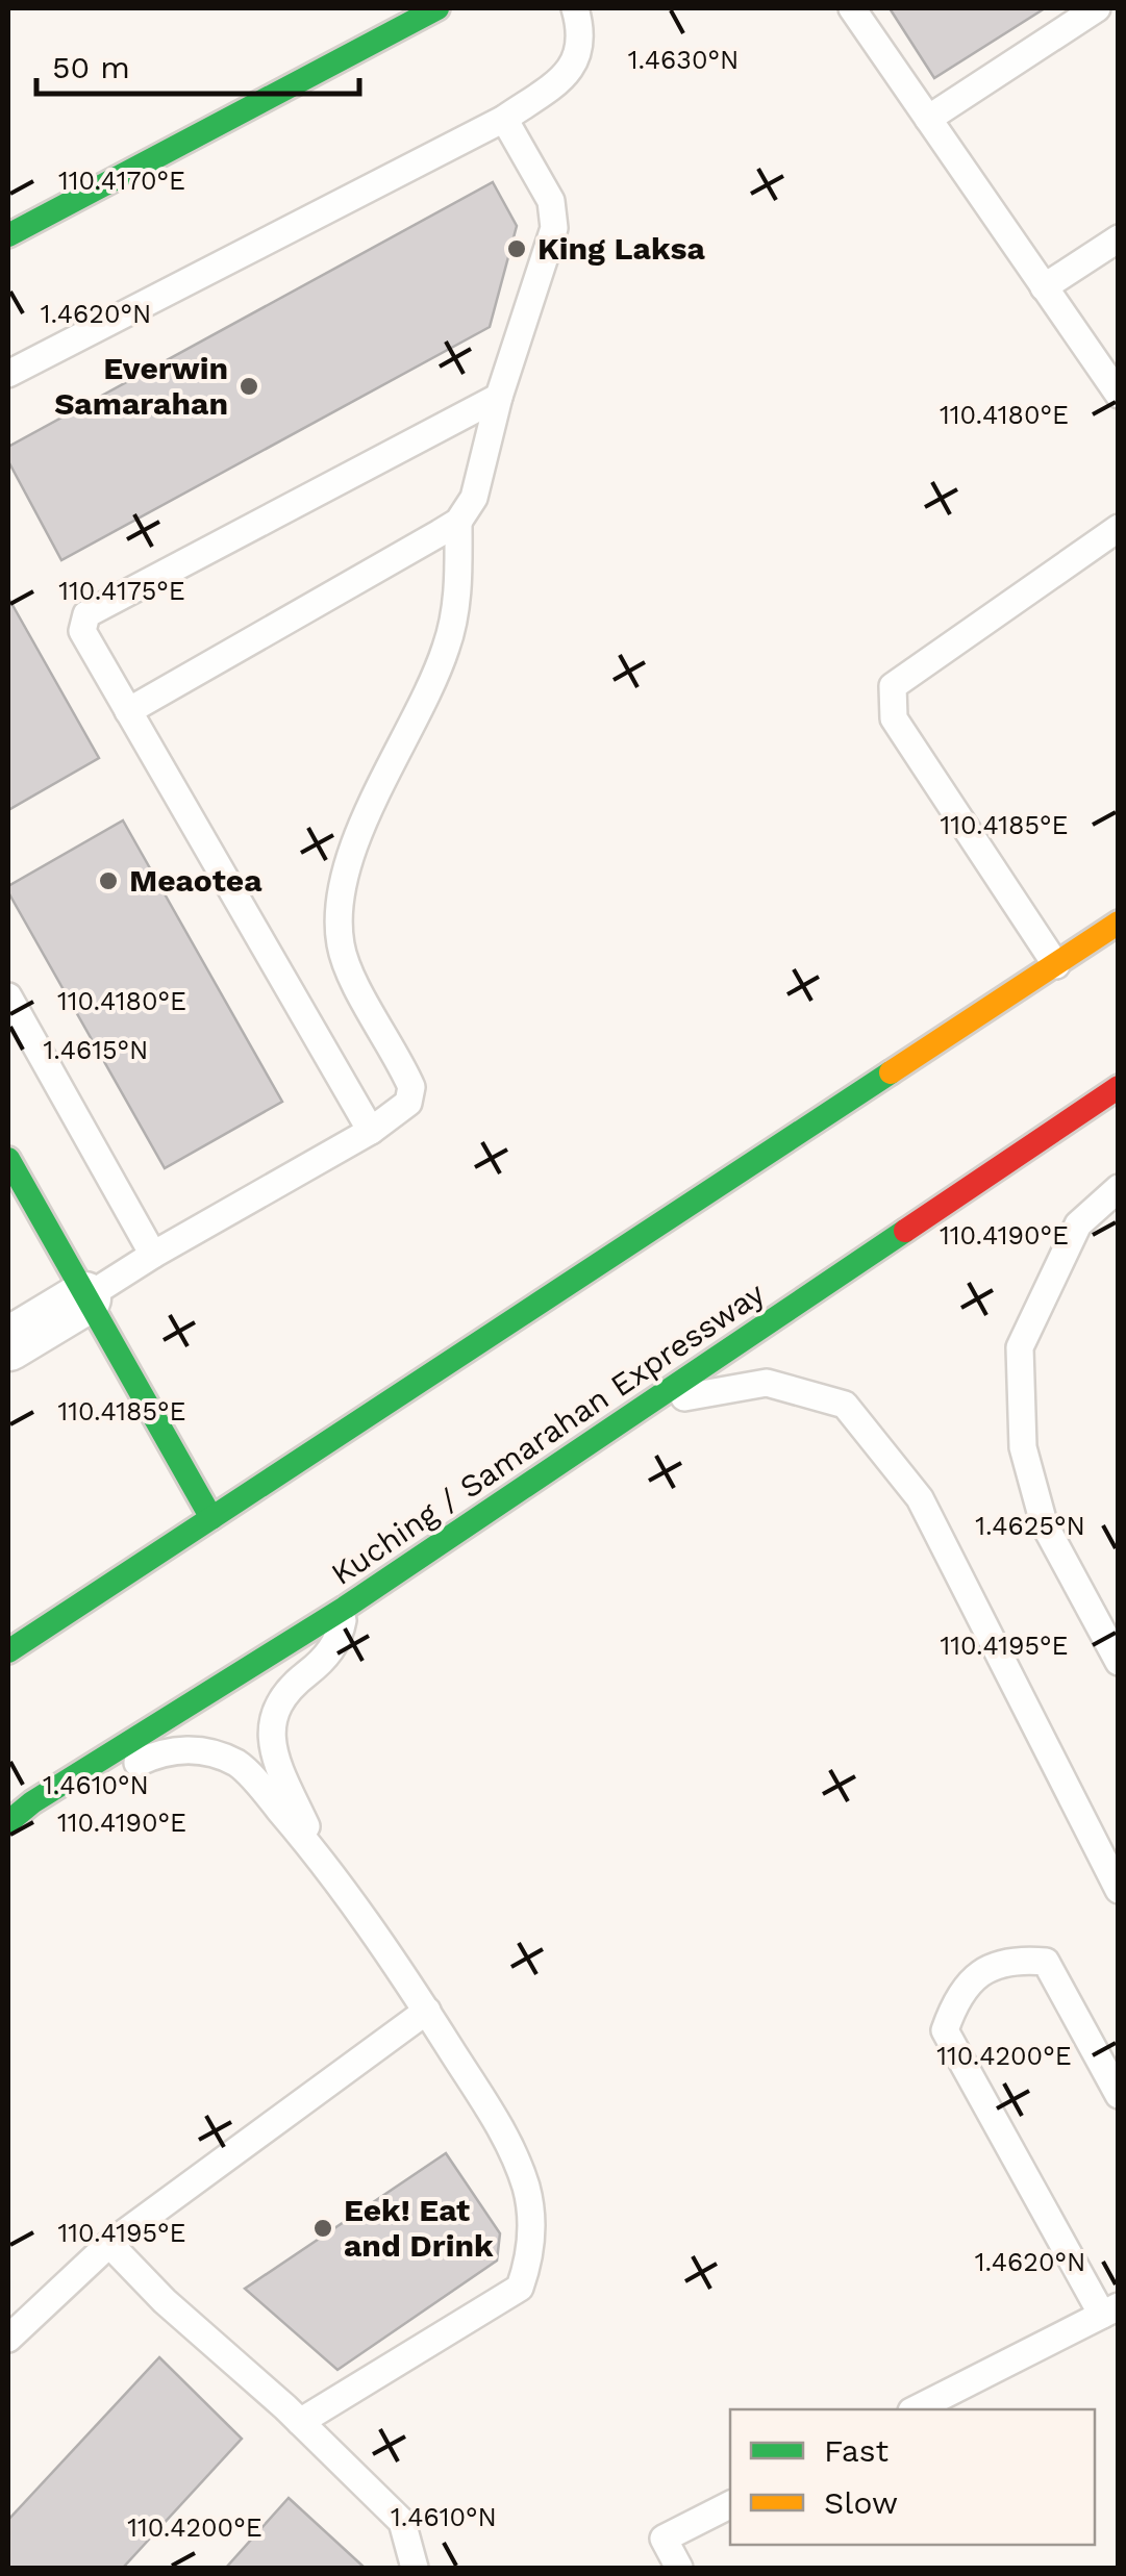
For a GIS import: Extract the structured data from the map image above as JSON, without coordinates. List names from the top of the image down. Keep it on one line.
{"streets":{"main road":["Kuching / Samarahan Expressway"]},"places":["King Laksa","Everwin Samarahan","Meaotea","Eek! Eat and Drink"],"legend":["Fast","Slow"],"scale_bar":"50 m","coordinates":["1.4630°N","110.4170°E","1.4620°N","110.4180°E","110.4175°E","110.4185°E","1.4615°N","110.4190°E","1.4625°N","110.4195°E","1.4610°N","110.4200°E"]}
